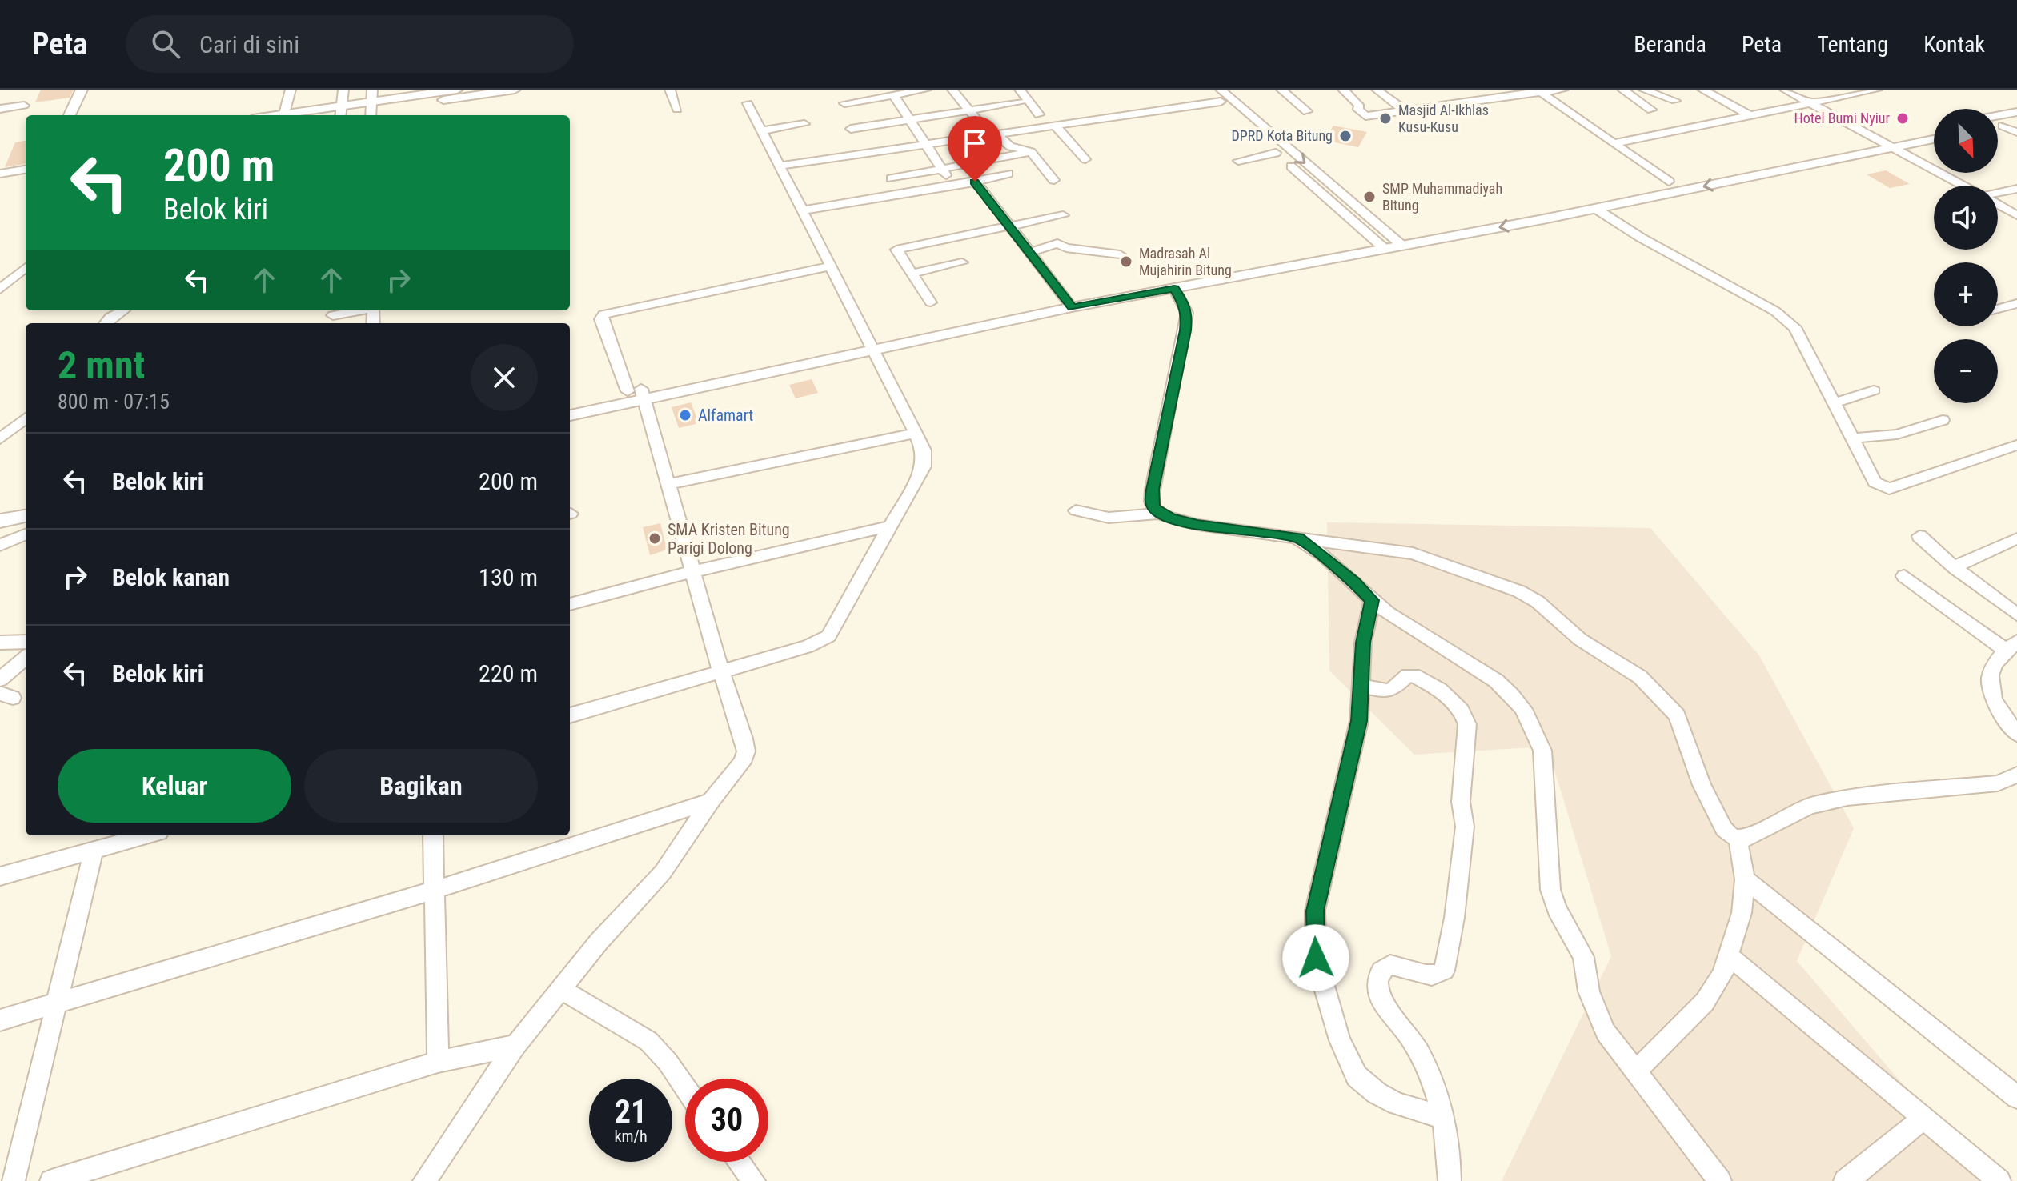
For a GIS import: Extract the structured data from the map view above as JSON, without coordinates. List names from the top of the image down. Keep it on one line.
{"places":["Masjid Al-Ikhlas Kusu-Kusu","Hotel Bumi Nyiur","DPRD Kota Bitung","SMP Muhammadiyah Bitung","Madrasah Al Mujahirin Bitung","Alfamart","SMA Kristen Bitung Parigi Dolong"],"north":"bottom right","page":{"header":"Peta","search":"Cari di sini","nav":["Beranda","Peta","Tentang","Kontak"],"map_buttons":["+","−"],"turn":["200 m","Belok kiri"],"heading":["2 mnt","800 m · 07:15"],"list":[{"name":"Belok kiri","value":"200 m"},{"name":"Belok kanan","value":"130 m"},{"name":"Belok kiri","value":"220 m"}],"buttons":["Keluar","Bagikan"],"speed":"21 km/h","limit":"30"}}
